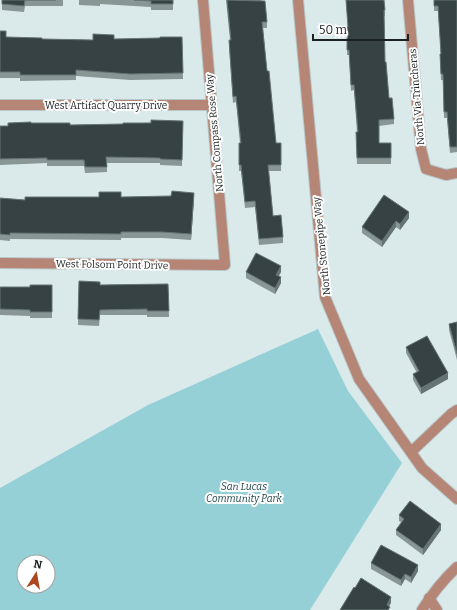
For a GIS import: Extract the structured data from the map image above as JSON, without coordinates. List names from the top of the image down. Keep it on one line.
{"streets":{"street":["North Via Trincheras","West Artifact Quarry Drive","North Compass Rose Way","North Stonepipe Way","West Folsom Point Drive"]},"crossings":[["West Artifact Quarry Drive","North Compass Rose Way"],["North Compass Rose Way","West Folsom Point Drive"]],"parks":["San Lucas Community Park"],"scale_bar":"50 m","north":"top"}
